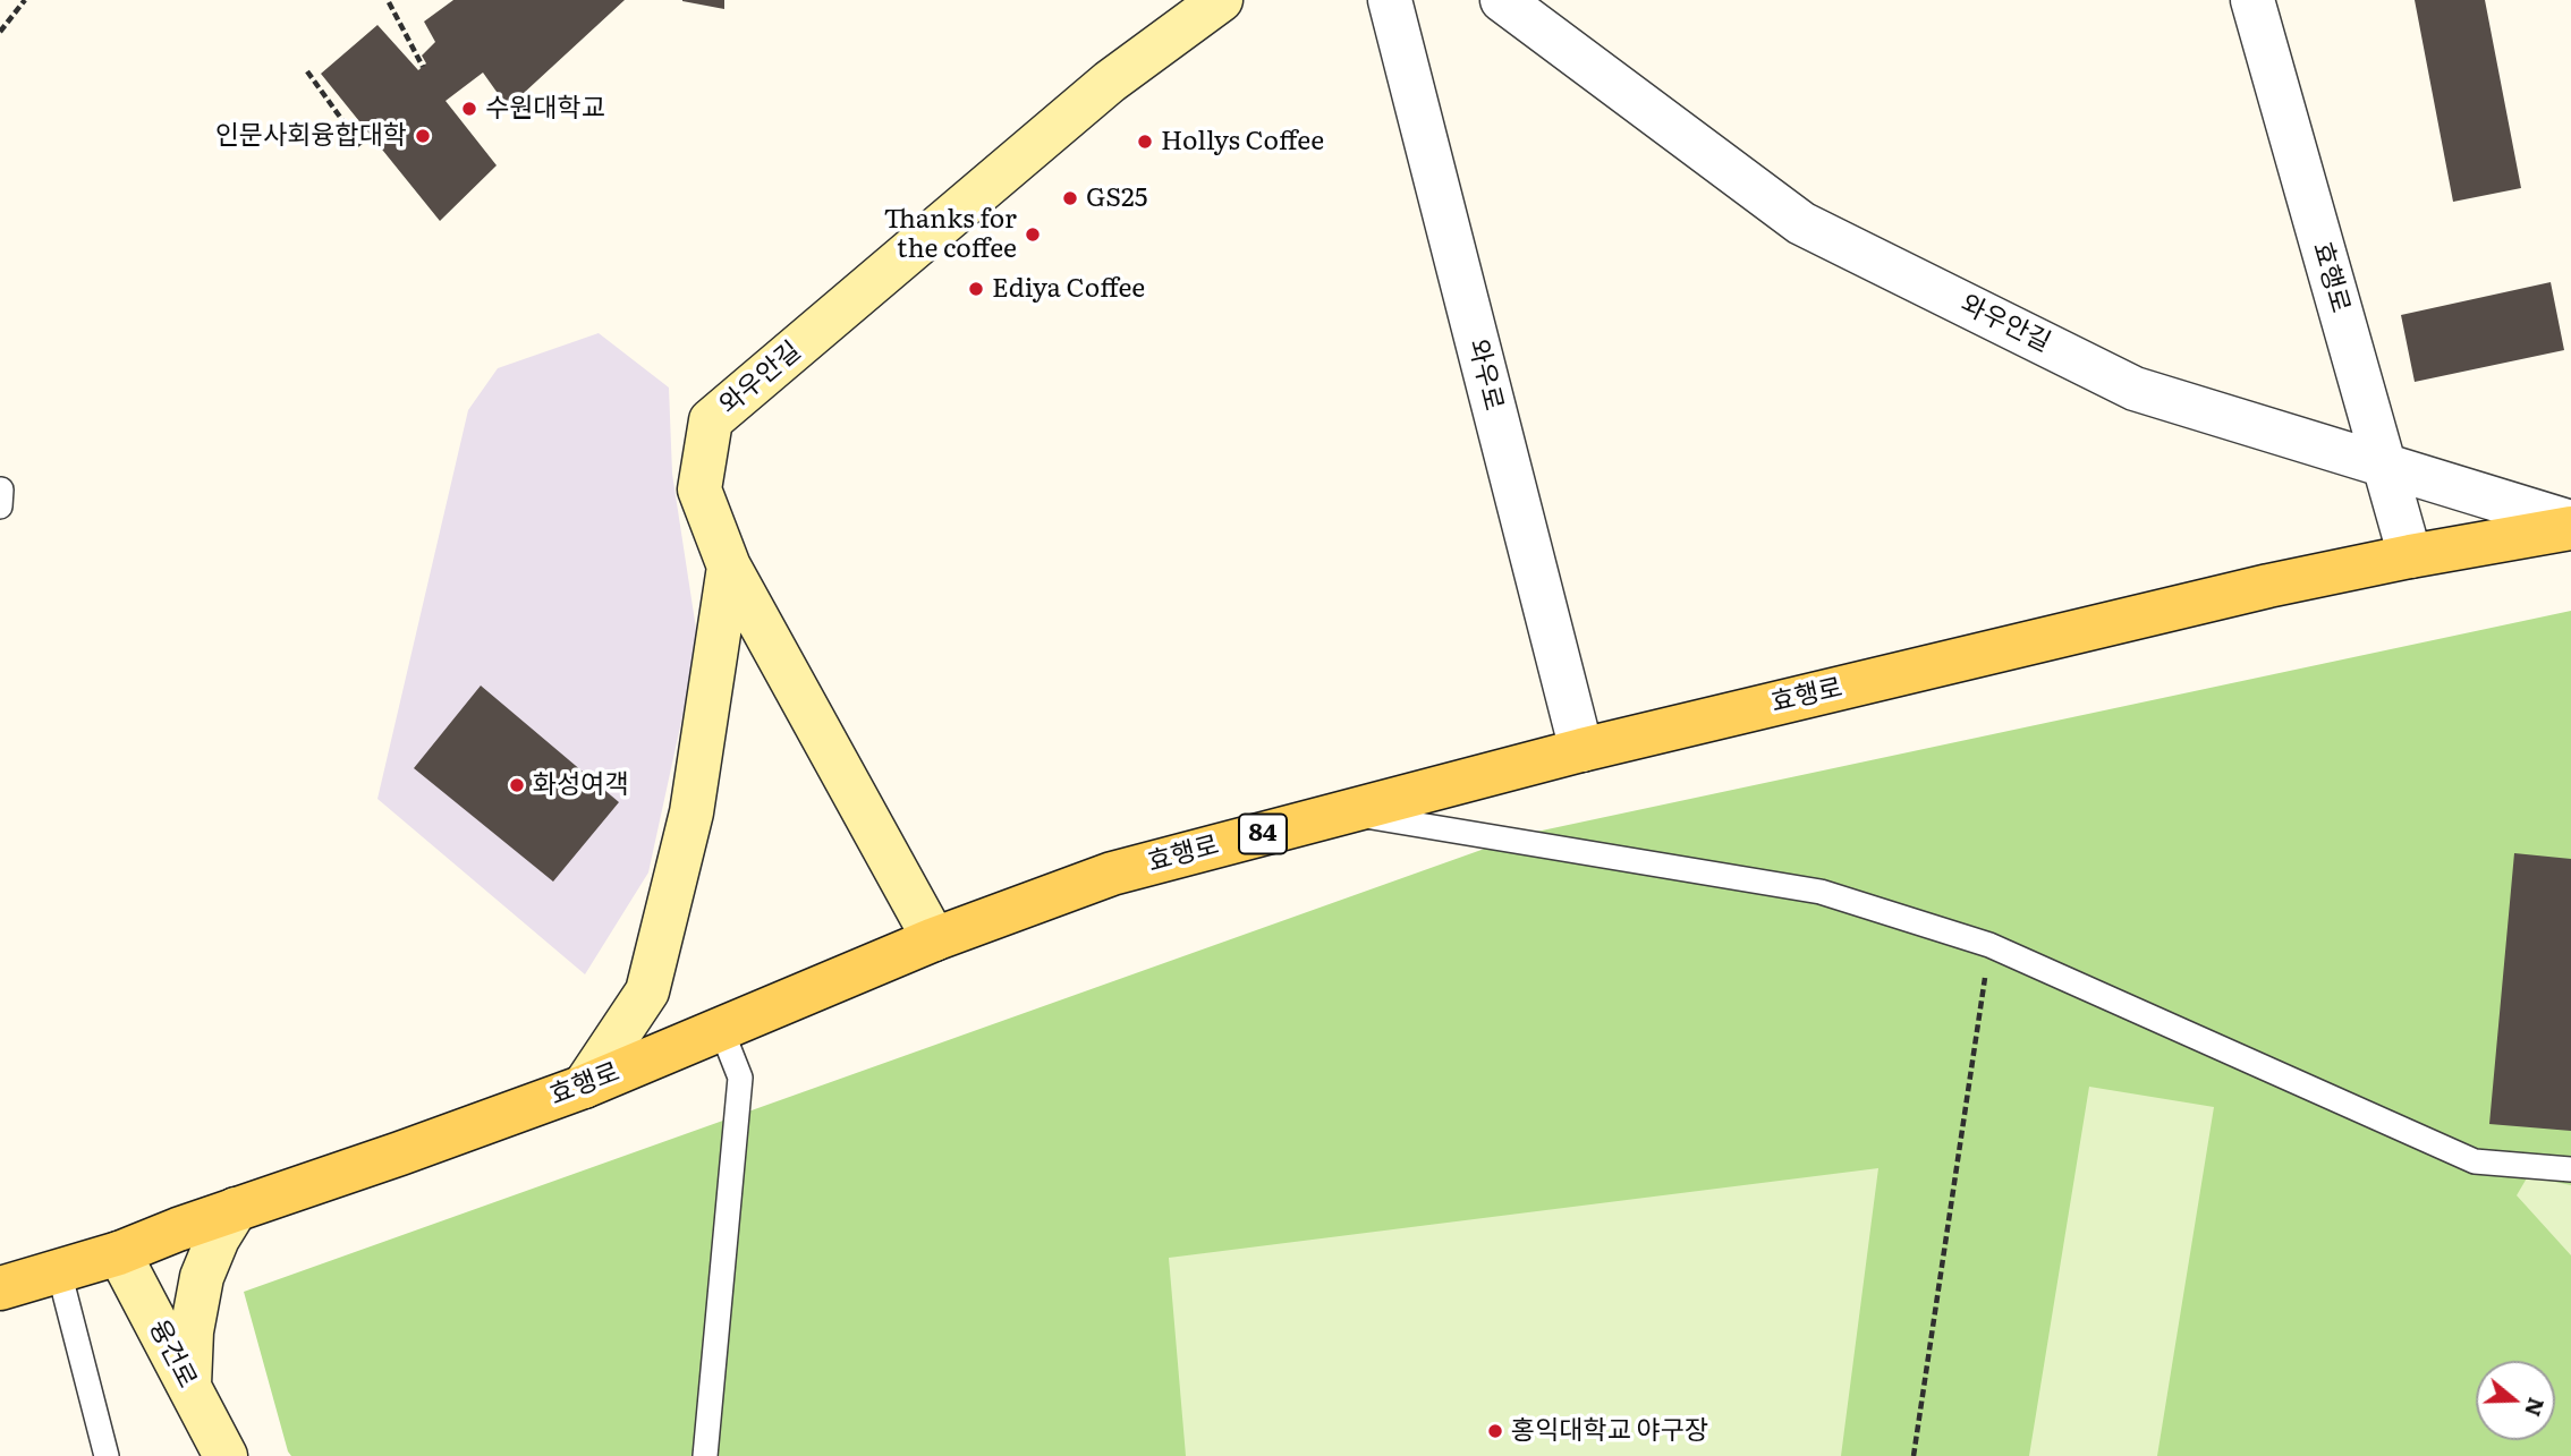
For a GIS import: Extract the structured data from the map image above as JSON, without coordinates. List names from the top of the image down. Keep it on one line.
{"streets":{"main road":["효행로","84"],"street":["와우안길","와우로","융건로"]},"crossings":[["효행로","와우안길"],["효행로","와우로"],["효행로","융건로"]],"places":["수원대학교","인문사회융합대학","Hollys Coffee","GS25","Thanks for the coffee","Ediya Coffee","화성여객","홍익대학교 야구장"],"north":"right"}
